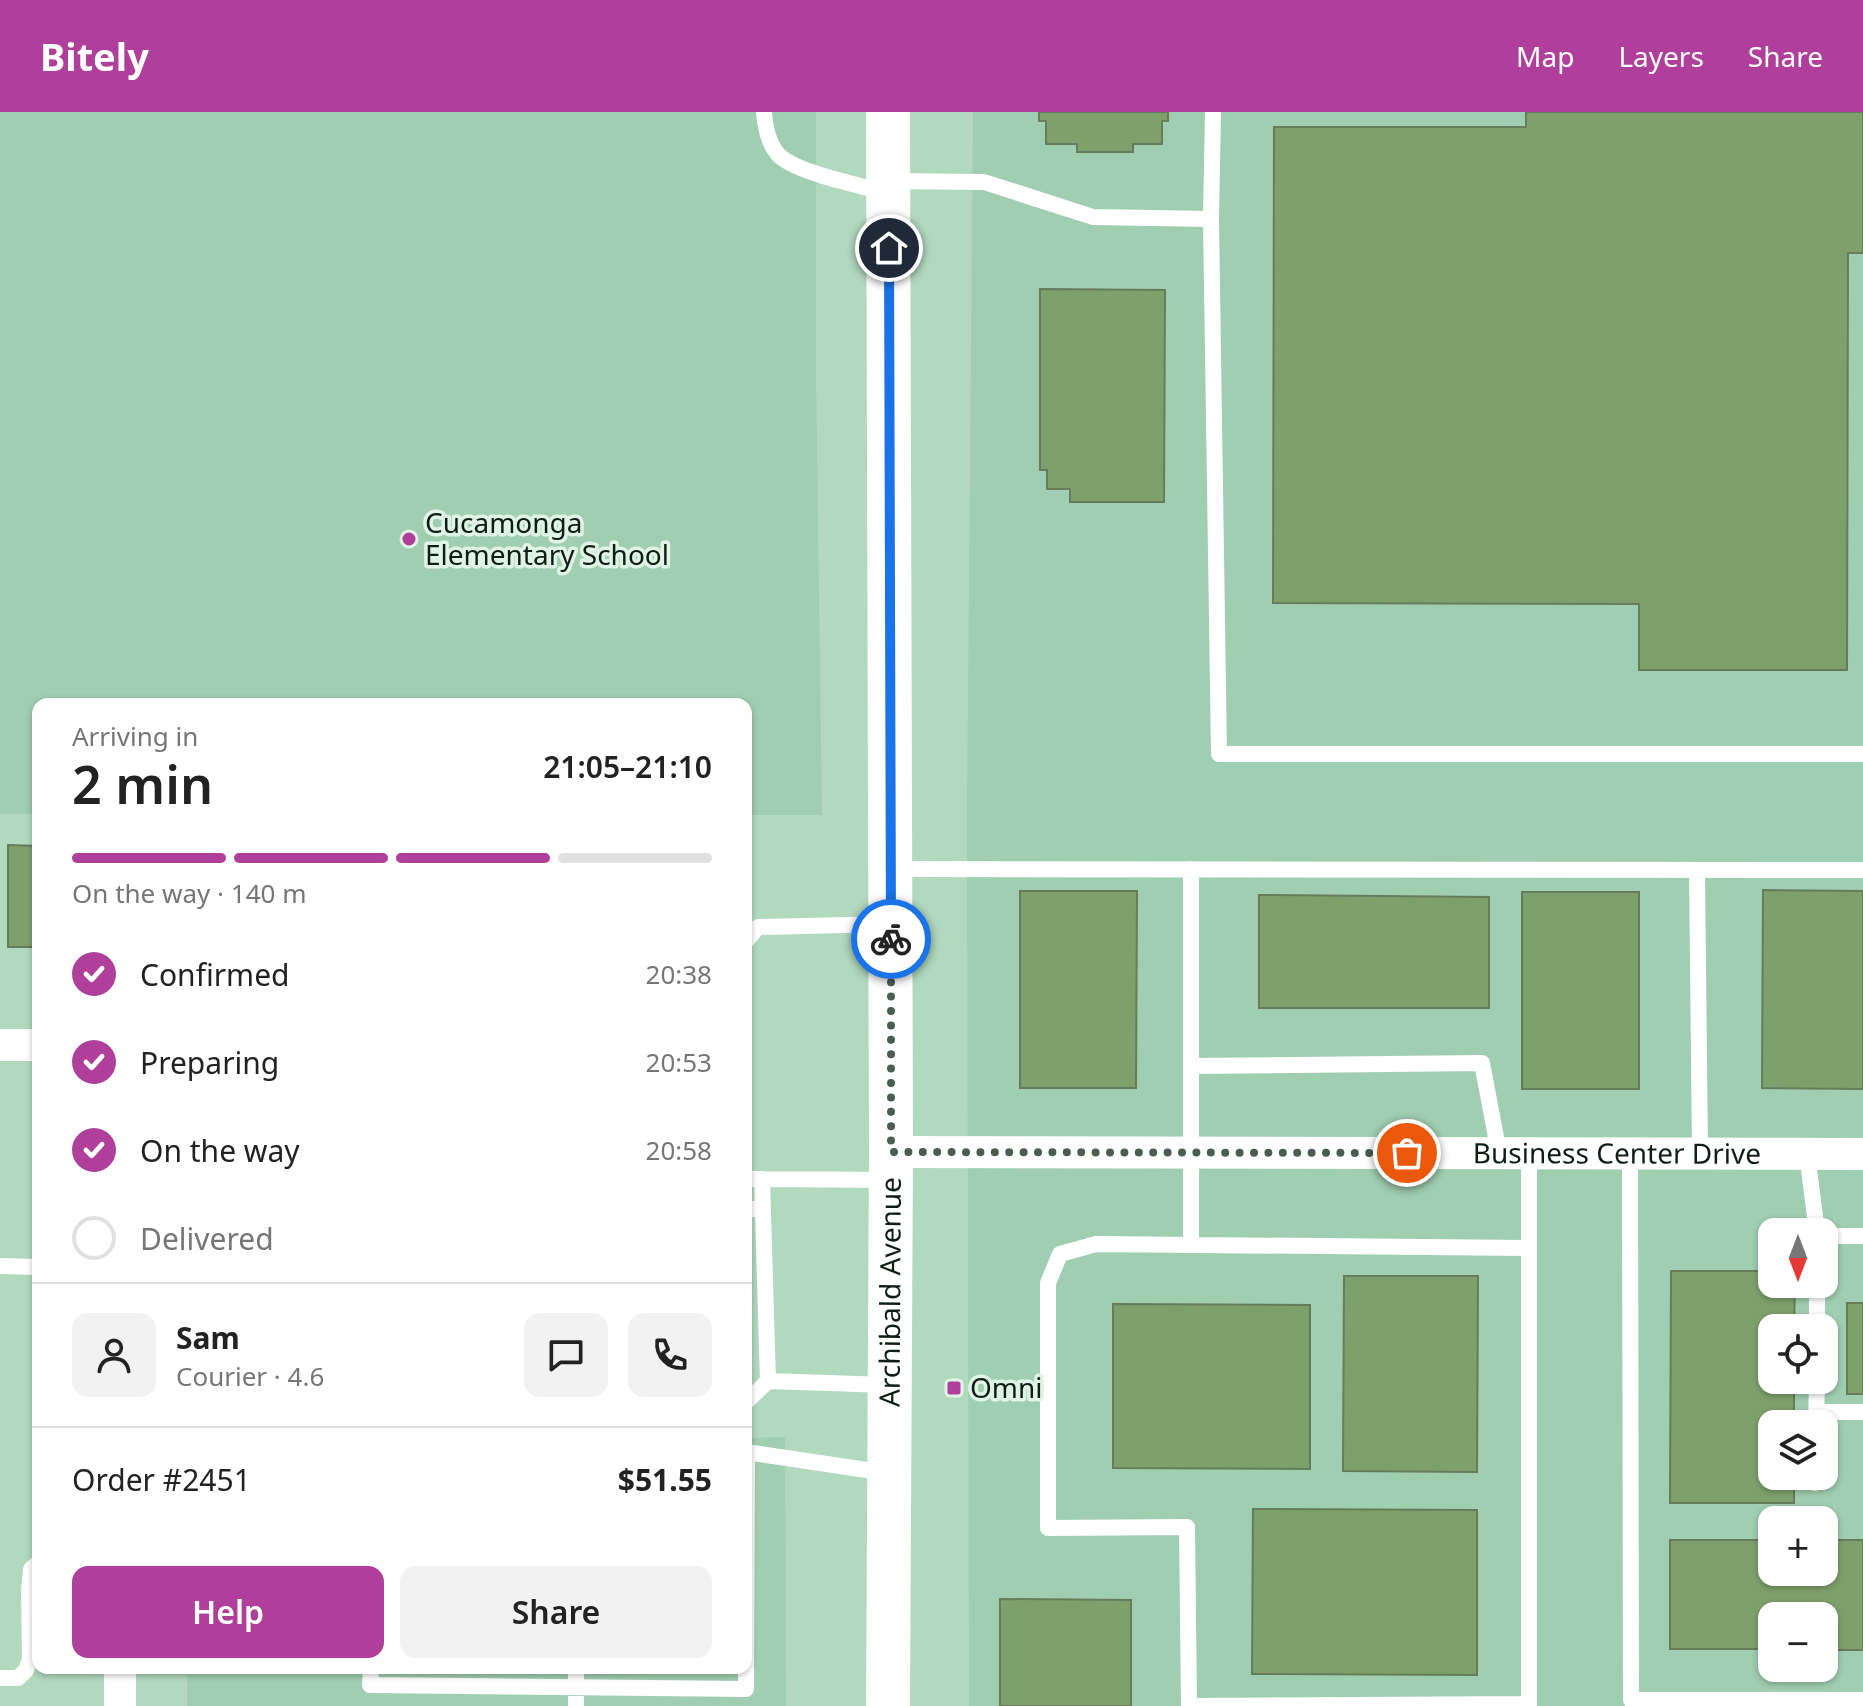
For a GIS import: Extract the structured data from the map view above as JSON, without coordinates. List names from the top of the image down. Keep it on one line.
{"streets":{"main road":["Archibald Avenue"],"street":["Business Center Drive"]},"crossings":[["Business Center Drive","Archibald Avenue"]],"places":{"other":["Cucamonga Elementary School"],"transit":["Omni"]},"north":"bottom","page":{"header":"Bitely","nav":["Map","Layers","Share"],"heading":["2 min","Arriving in","21:05–21:10"],"panel":["Sam","Courier · 4.6","Order #2451","$51.55"],"bar":"On the way · 140 m","list":[["Confirmed","20:38"],["Preparing","20:53"],["On the way","20:58"],"Delivered"],"map_buttons":["+","−"],"buttons":["Help","Share"]}}
